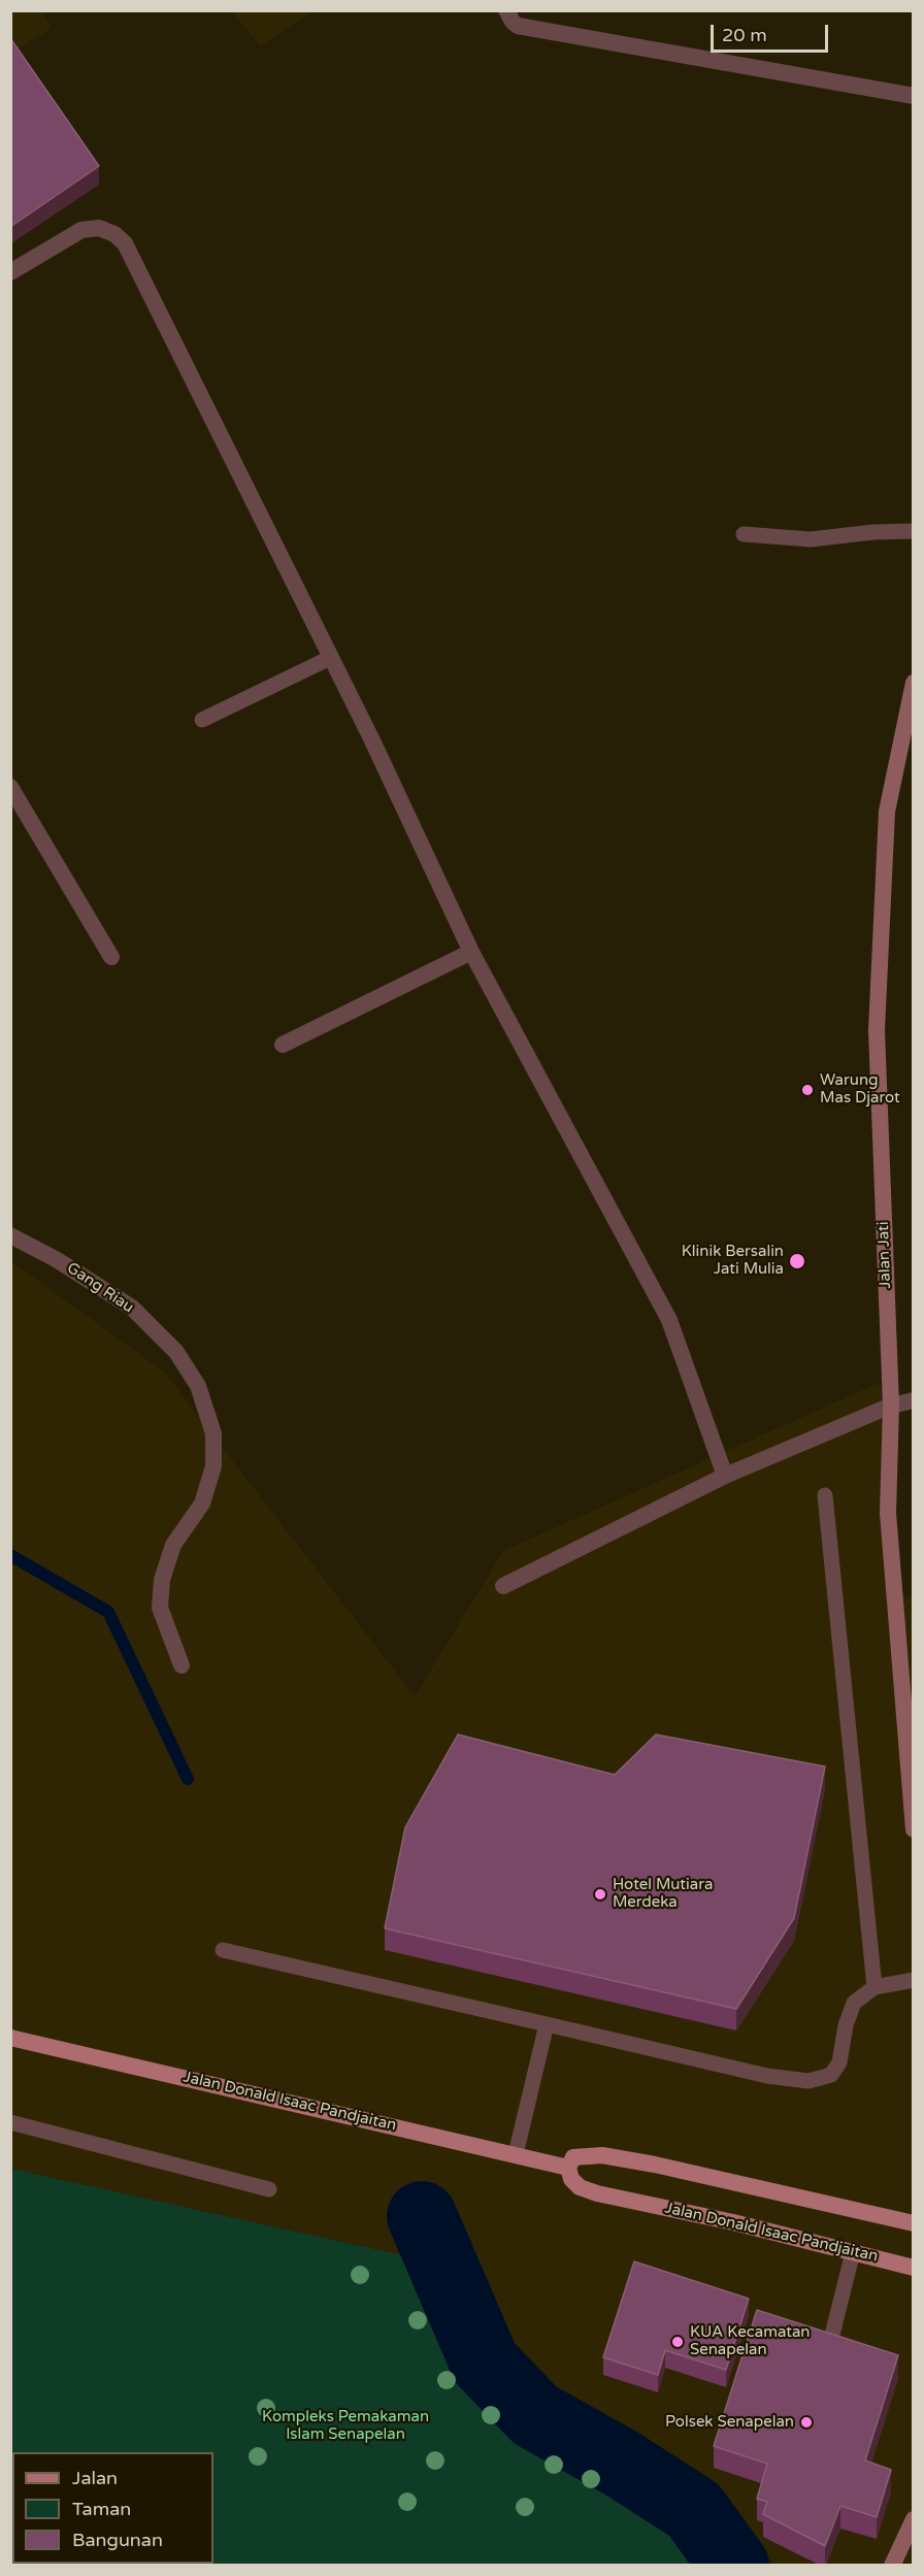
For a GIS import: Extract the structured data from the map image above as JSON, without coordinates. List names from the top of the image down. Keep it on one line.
{"streets":{"main road":["Jalan Jati","Jalan Donald Isaac Pandjaitan"],"street":["Gang Riau"]},"parks":["Kompleks Pemakaman Islam Senapelan"],"places":["Warung Mas Djarot","Klinik Bersalin Jati Mulia","Hotel Mutiara Merdeka","KUA Kecamatan Senapelan","Polsek Senapelan"],"legend":["Jalan","Taman","Bangunan"],"scale_bar":"20 m"}
